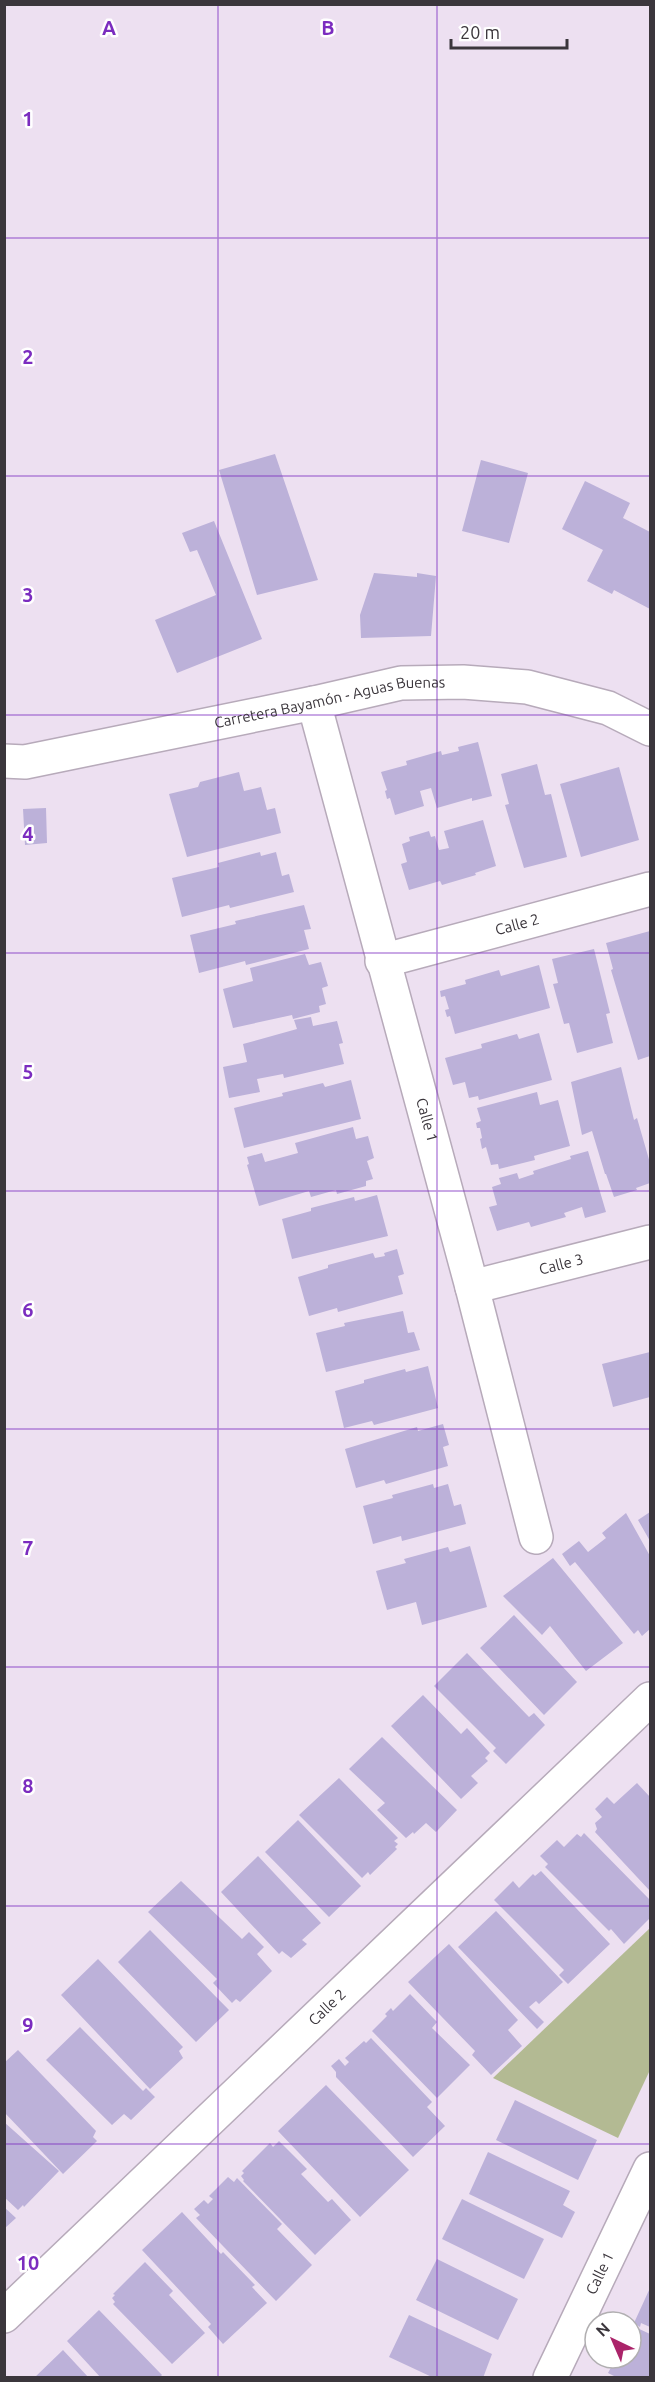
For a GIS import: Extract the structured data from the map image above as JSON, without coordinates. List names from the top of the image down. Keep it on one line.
{"streets":{"street":["Carretera Bayamón - Aguas Buenas","Calle 2","Calle 1","Calle 3"]},"crossings":[["Carretera Bayamón - Aguas Buenas","Calle 1"],["Calle 2","Calle 1"],["Calle 1","Calle 3"]],"scale_bar":"20 m","north":"top left","grid":{"columns":["A","B"],"rows":["1","2","3","4","5","6","7","8","9","10"]}}
